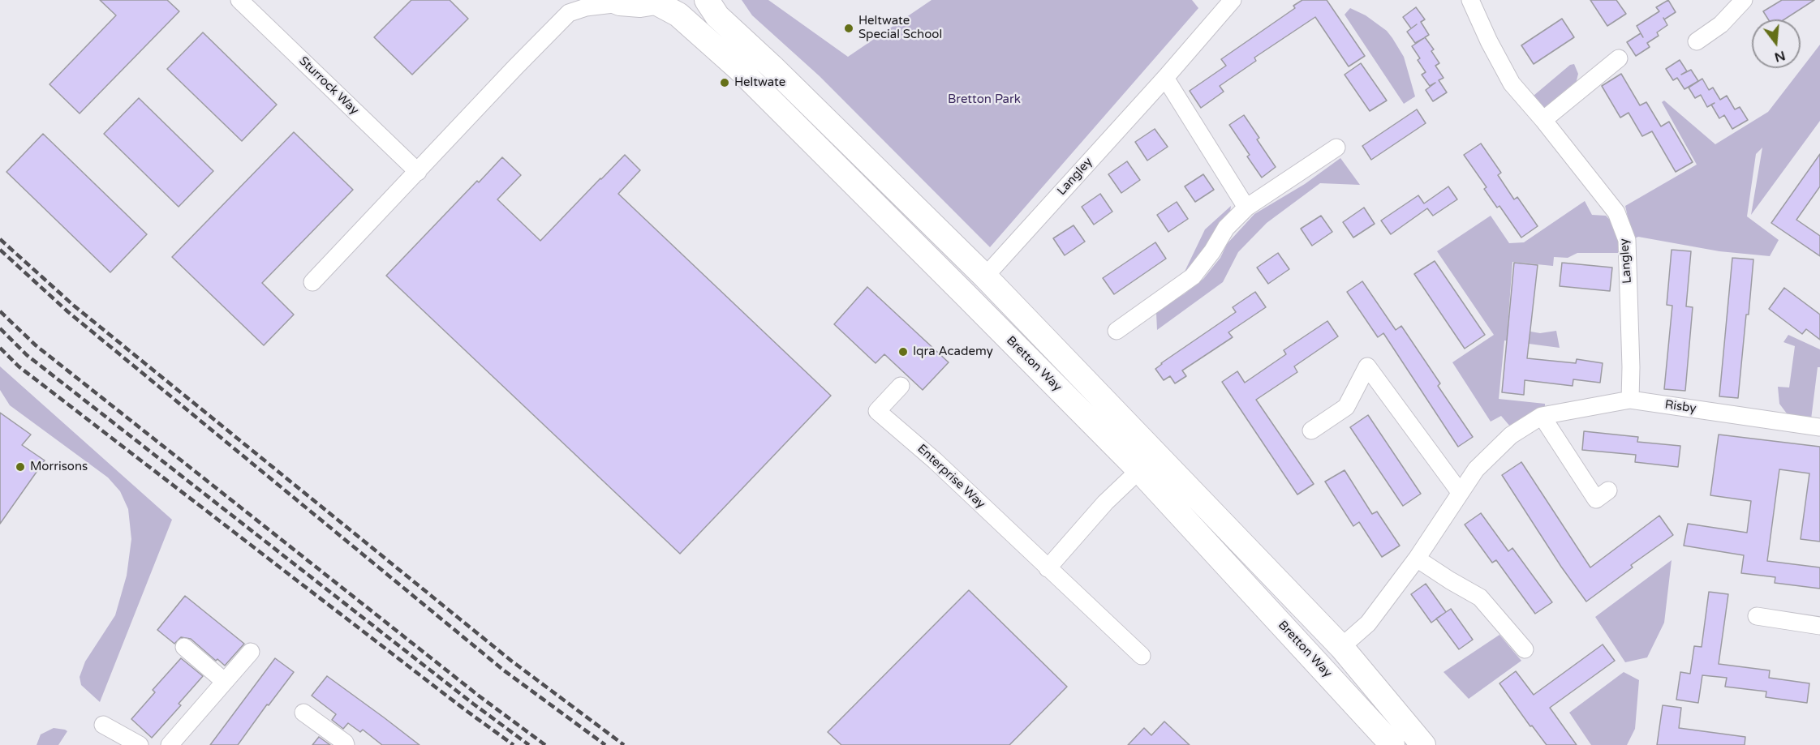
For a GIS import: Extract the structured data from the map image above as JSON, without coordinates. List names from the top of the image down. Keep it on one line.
{"streets":{"street":["Sturrock Way","Langley","Bretton Way","Risby","Enterprise Way"]},"crossings":[["Langley","Bretton Way"],["Langley","Risby"],["Bretton Way","Risby"]],"parks":["Bretton Park"],"places":["Heltwate Special School","Heltwate","Iqra Academy","Morrisons"],"north":"bottom"}
